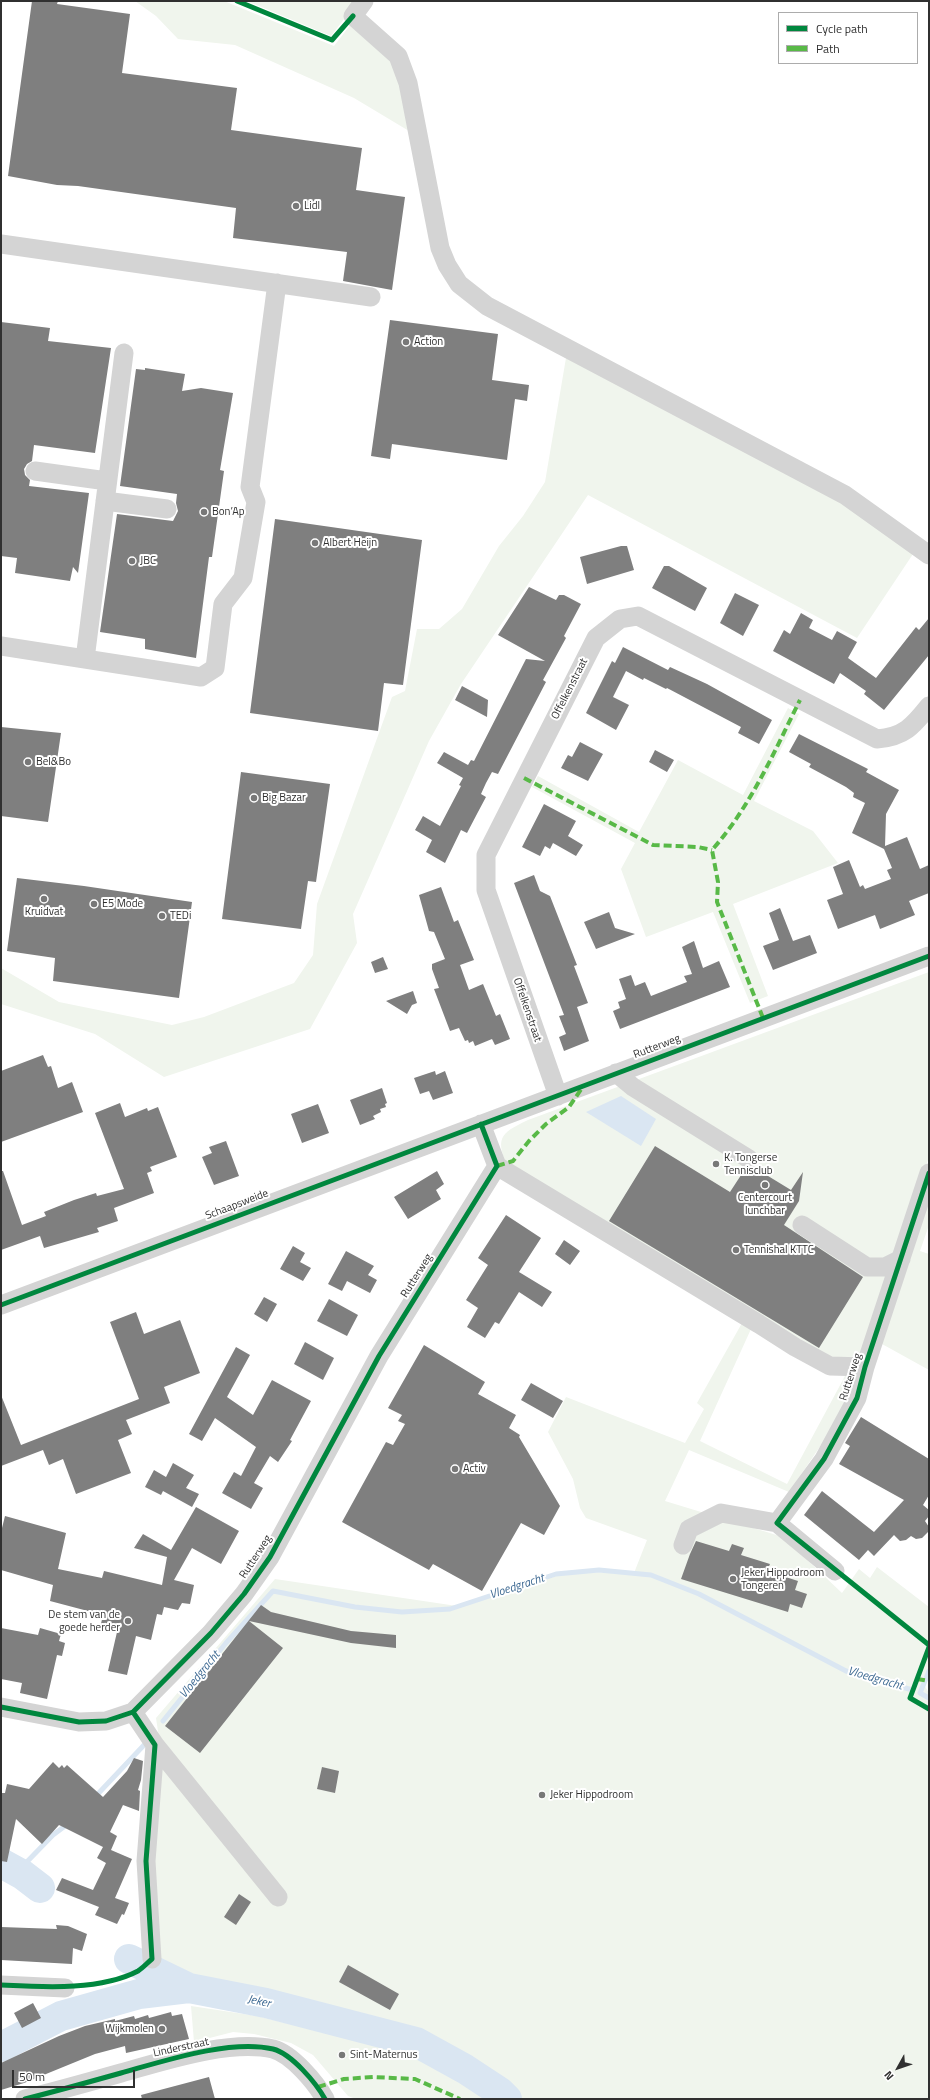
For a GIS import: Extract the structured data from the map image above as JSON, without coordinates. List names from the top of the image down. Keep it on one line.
{"streets":{"street":["Offelkenstraat","Rutterweg","Schaapsweide","Linderstraat"]},"crossings":[["Offelkenstraat","Rutterweg"],["Rutterweg","Schaapsweide"]],"water":["Vloedgracht","Jeker"],"places":["Lidl","Action","Bon’Ap","Albert Heijn","JBC","Bel&Bo","Big Bazar","Kruidvat","E5 Mode","TEDi","K. Tongerse Tennisclub","Centercourt lunchbar","Tennishal KTTC","Activ","Jeker Hippodroom Tongeren","De stem van de goede herder","Jeker Hippodroom","Wijkmolen","Sint-Maternus"],"legend":["Cycle path","Path"],"scale_bar":"50 m","north":"bottom left"}
